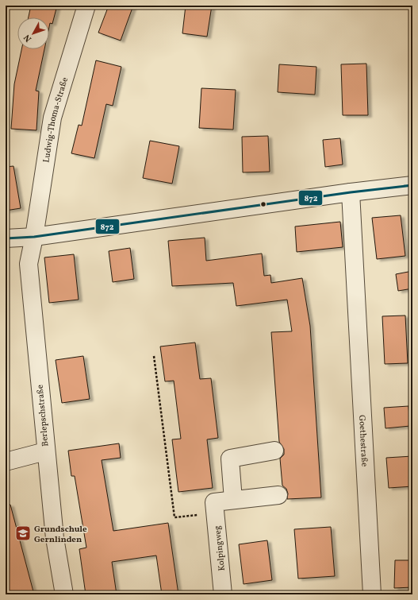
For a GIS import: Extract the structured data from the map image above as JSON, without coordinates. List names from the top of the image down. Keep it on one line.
{"streets":{"street":["Ludwig-Thoma-Straße","Berlepschstraße","Goethestraße","Kolpingweg"]},"crossings":[["Ludwig-Thoma-Straße","Berlepschstraße"]],"places":{"school or university":["Grundschule Gernlinden"]},"lines":["transit line 872"],"north":"bottom left"}
